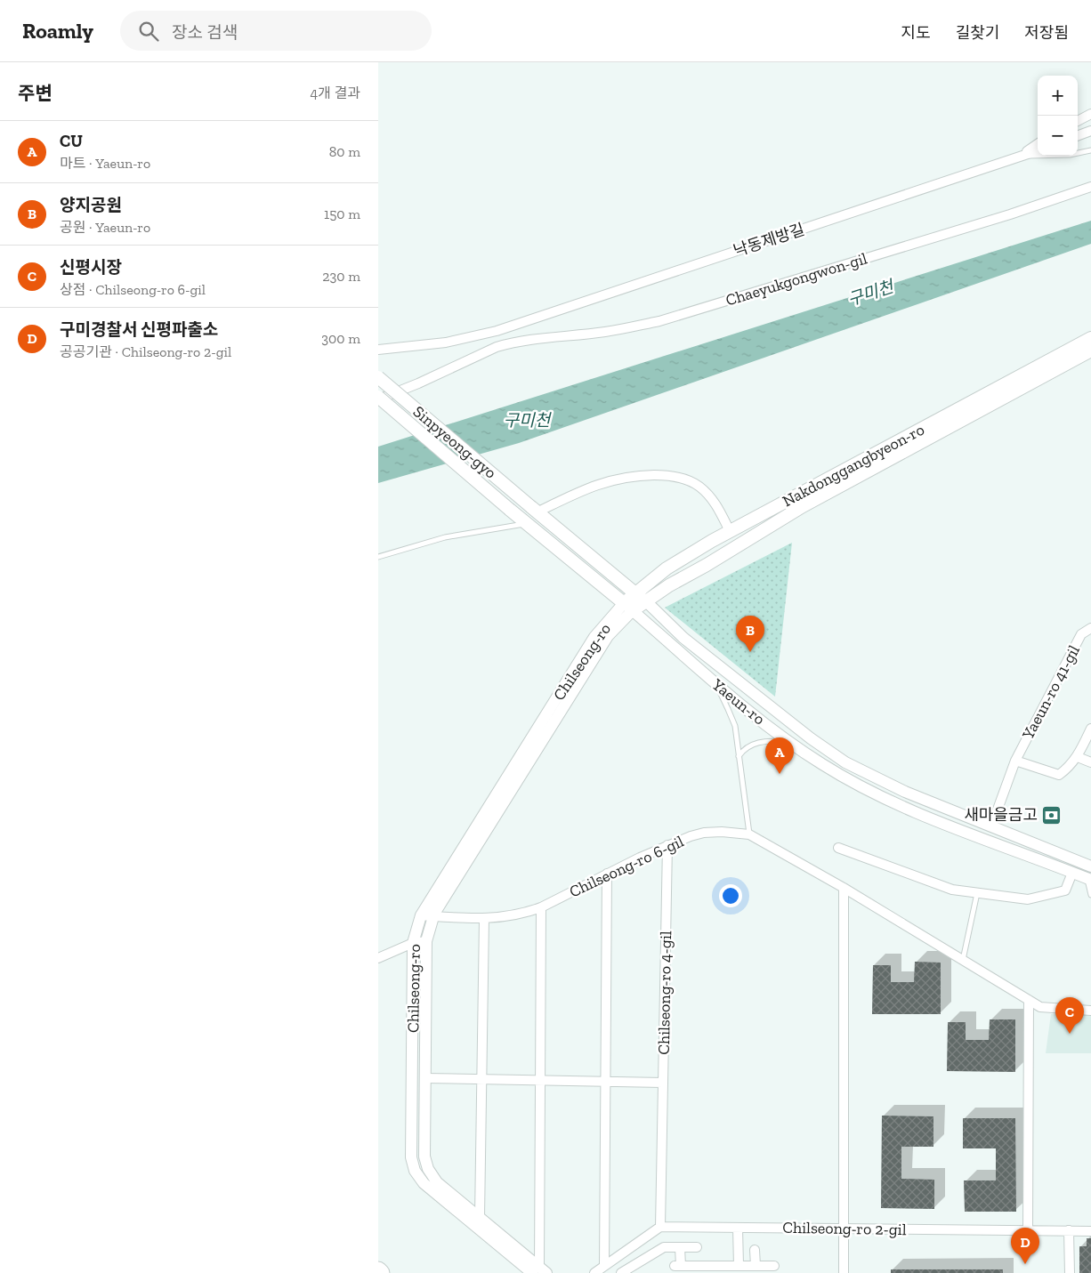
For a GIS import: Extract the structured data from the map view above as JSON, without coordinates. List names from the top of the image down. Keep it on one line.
{"streets":{"main road":["Sinpyeong-gyo","Nakdonggangbyeon-ro","Yaeun-ro"],"street":["낙동제방길","Chaeyukgongwon-gil","Chilseong-ro","Yaeun-ro 41-gil","Chilseong-ro 6-gil","Chilseong-ro 4-gil","Chilseong-ro 2-gil"]},"crossings":[["Chaeyukgongwon-gil","Sinpyeong-gyo"],["Sinpyeong-gyo","Yaeun-ro"],["Nakdonggangbyeon-ro","Chilseong-ro"],["Nakdonggangbyeon-ro","Yaeun-ro"],["Chilseong-ro","Yaeun-ro"],["Chilseong-ro","Chilseong-ro 6-gil"],["Yaeun-ro 41-gil","Yaeun-ro"],["Chilseong-ro 6-gil","Chilseong-ro 4-gil"]],"water":["구미천"],"places":{"bank":["새마을금고"]},"page":{"header":"Roamly","search":"장소 검색","nav":["지도","길찾기","저장됨"],"heading":["주변","4개 결과"],"map_buttons":["+","−"],"list":[{"mark":"A","name":"CU","note":"마트 · Yaeun-ro","value":"80 m"},{"mark":"B","name":"양지공원","note":"공원 · Yaeun-ro","value":"150 m"},{"mark":"C","name":"신평시장","note":"상점 · Chilseong-ro 6-gil","value":"230 m"},{"mark":"D","name":"구미경찰서 신평파출소","note":"공공기관 · Chilseong-ro 2-gil","value":"300 m"}],"pins":["B","A","C","D"]}}
